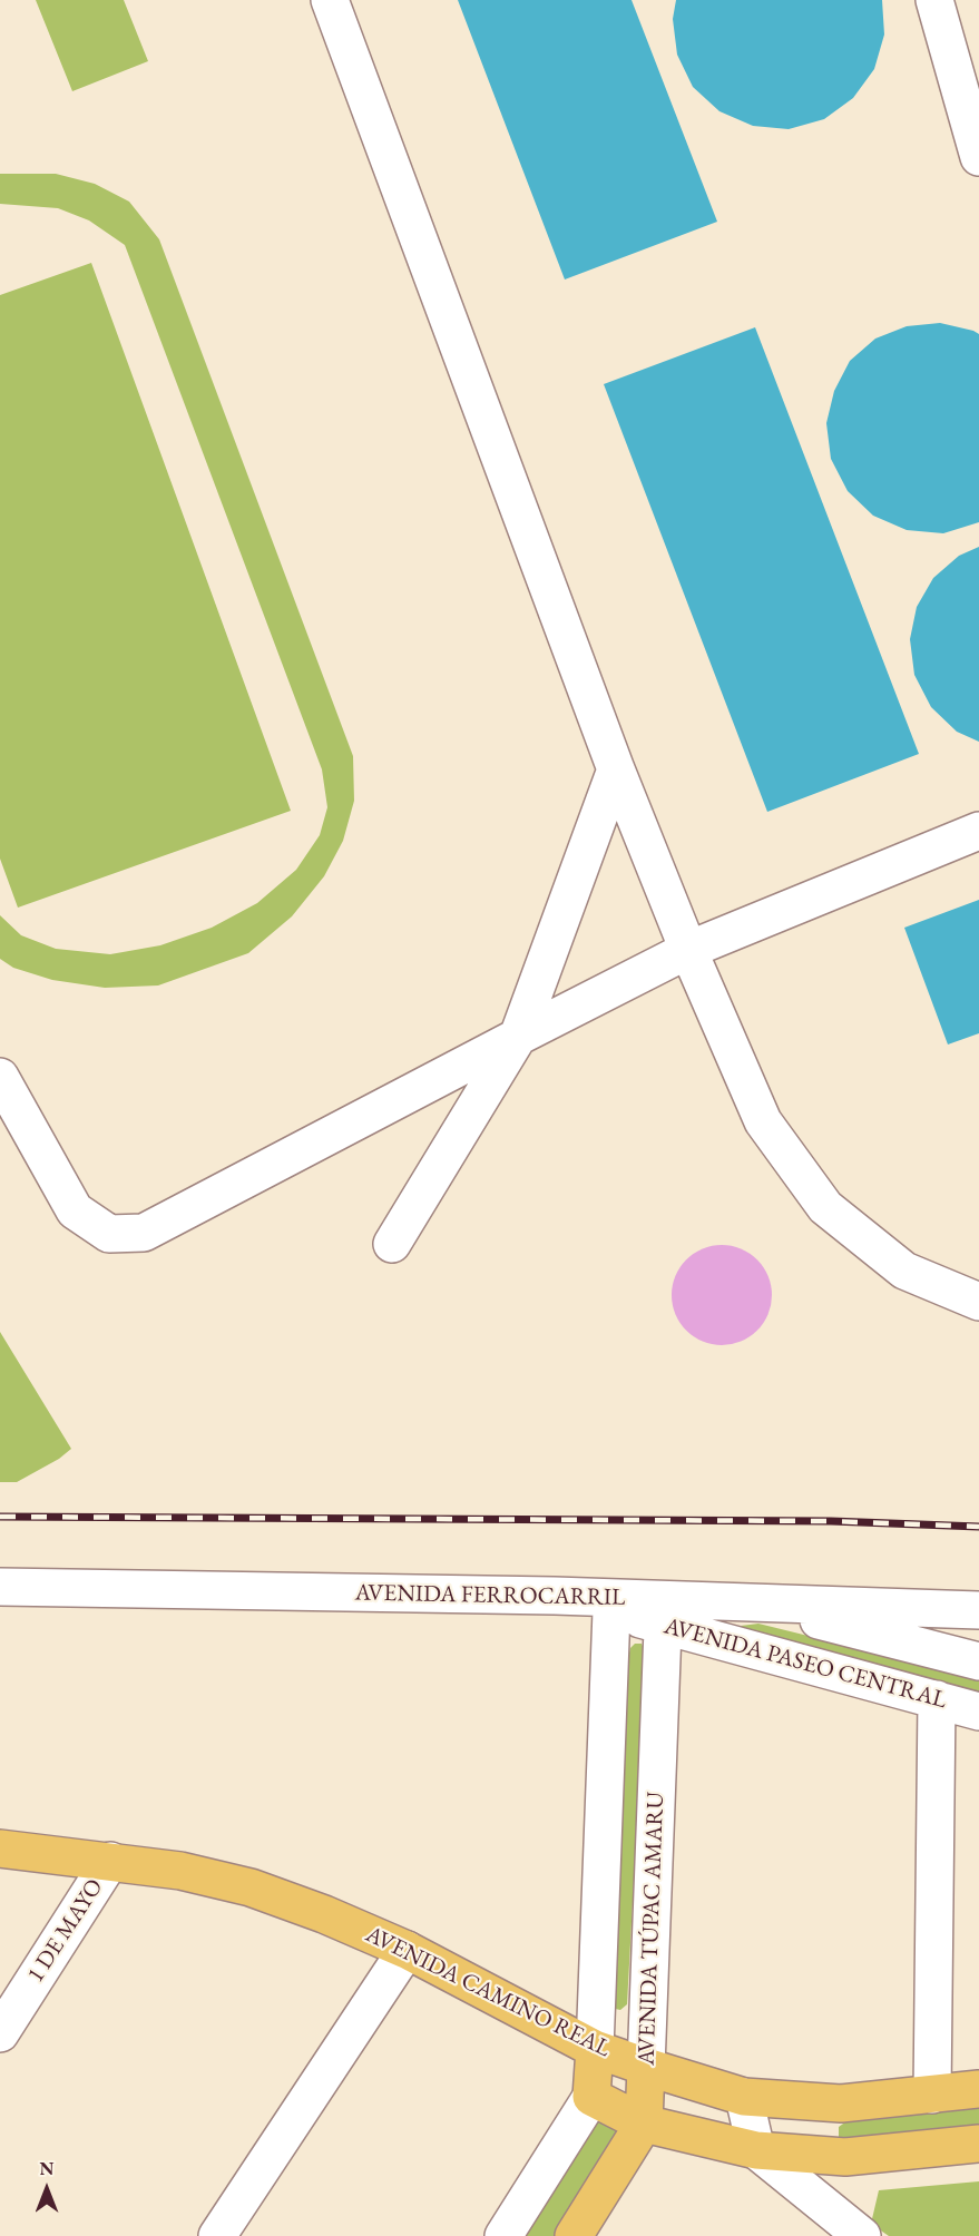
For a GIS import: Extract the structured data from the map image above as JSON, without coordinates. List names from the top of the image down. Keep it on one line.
{"streets":{"main road":["AVENIDA TÚPAC AMARU","AVENIDA CAMINO REAL"],"street":["AVENIDA FERROCARRIL","AVENIDA PASEO CENTRAL","1 DE MAYO"]},"crossings":[["AVENIDA FERROCARRIL","AVENIDA PASEO CENTRAL"],["AVENIDA FERROCARRIL","AVENIDA TÚPAC AMARU"],["AVENIDA PASEO CENTRAL","AVENIDA TÚPAC AMARU"],["AVENIDA TÚPAC AMARU","AVENIDA CAMINO REAL"],["1 DE MAYO","AVENIDA CAMINO REAL"]],"north":"top"}
